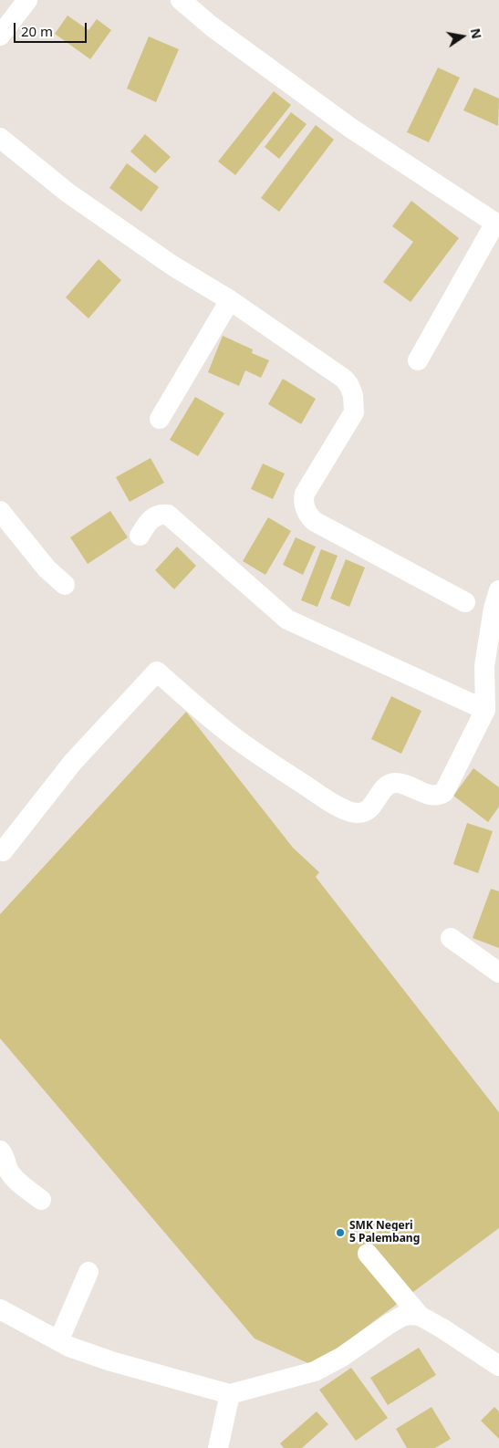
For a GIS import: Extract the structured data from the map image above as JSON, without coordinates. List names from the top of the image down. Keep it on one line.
{"places":["SMK Negeri 5 Palembang"],"scale_bar":"20 m","north":"right"}
